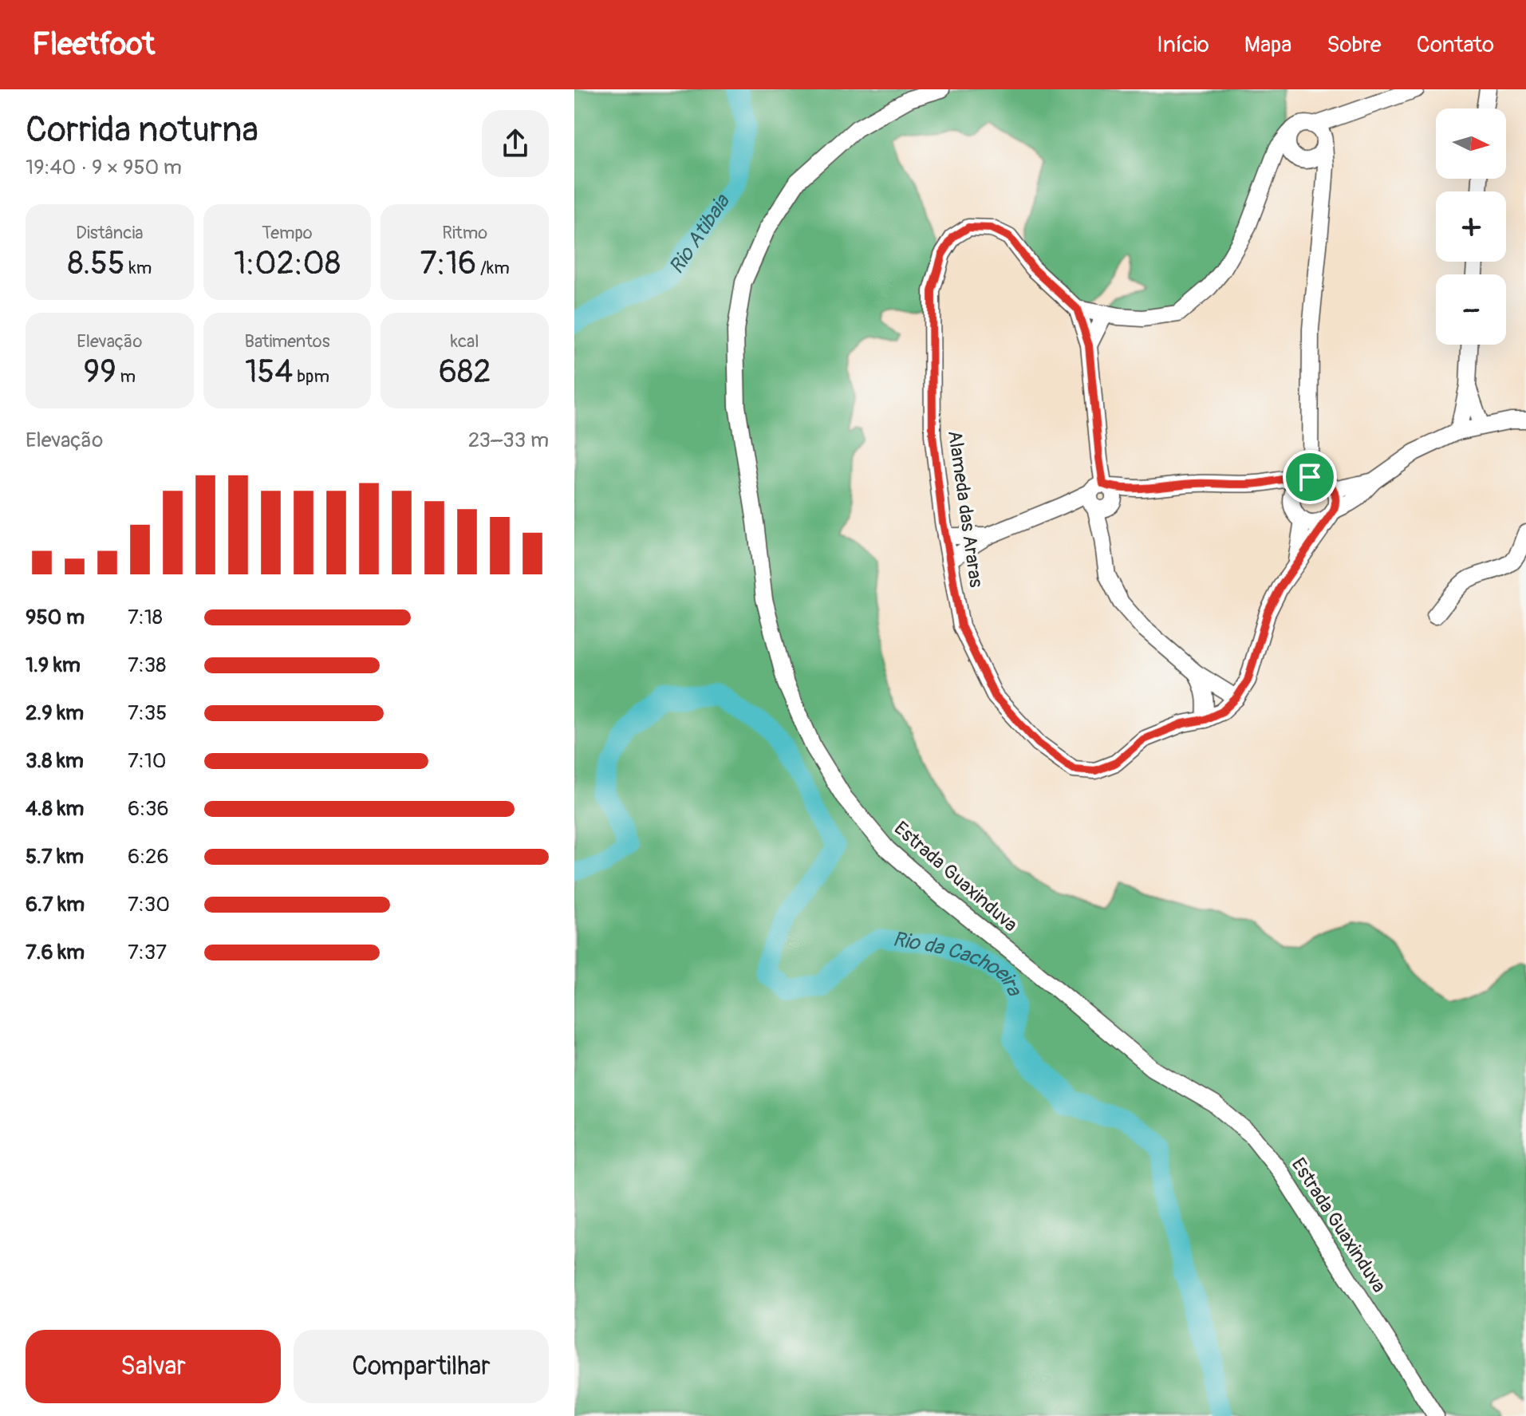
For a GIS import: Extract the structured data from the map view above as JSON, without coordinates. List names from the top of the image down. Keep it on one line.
{"streets":{"street":["Alameda das Araras","Estrada Guaxinduva"]},"water":["Rio Atibaia","Rio da Cachoeira"],"north":"right","page":{"header":"Fleetfoot","nav":["Início","Mapa","Sobre","Contato"],"heading":["Corrida noturna","19:40 · 9 × 950 m"],"map_buttons":["+","−"],"stats":[["Distância","8.55 km"],["Tempo","1:02:08"],["Ritmo","7:16 /km"],["Elevação","99 m"],["Batimentos","154 bpm"],["kcal","682"]],"chart":["Elevação","23–33 m"],"list":[{"name":"950 m","note":"7:18"},{"name":"1.9 km","note":"7:38"},{"name":"2.9 km","note":"7:35"},{"name":"3.8 km","note":"7:10"},{"name":"4.8 km","note":"6:36"},{"name":"5.7 km","note":"6:26"},{"name":"6.7 km","note":"7:30"},{"name":"7.6 km","note":"7:37"}],"buttons":["Salvar","Compartilhar"]}}
